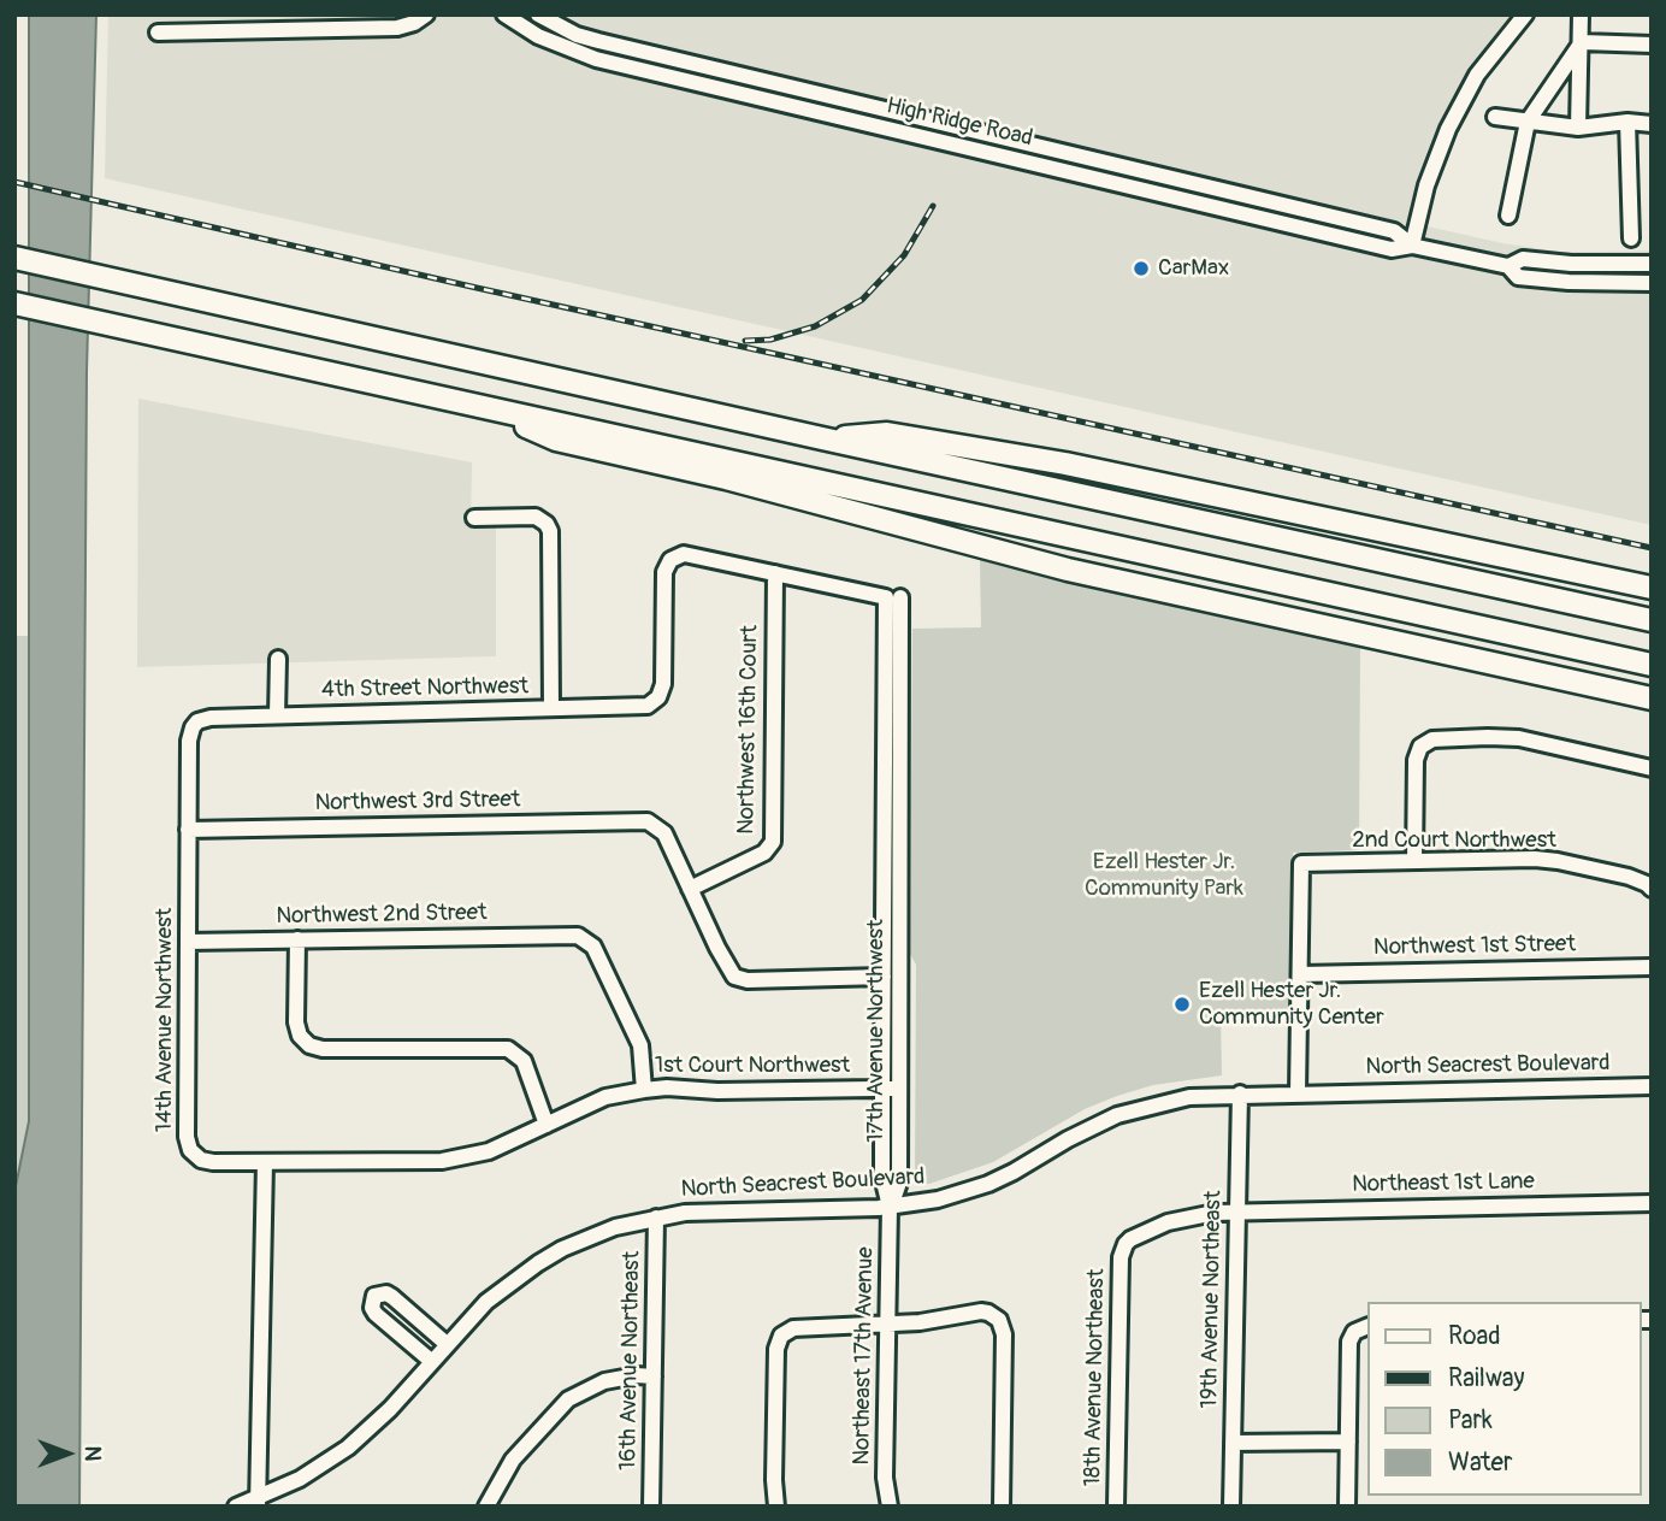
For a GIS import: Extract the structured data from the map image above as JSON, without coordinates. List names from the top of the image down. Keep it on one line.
{"streets":{"street":["High Ridge Road","4th Street Northwest","Northwest 16th Court","Northwest 3rd Street","2nd Court Northwest","Northwest 2nd Street","Northwest 1st Street","14th Avenue Northwest","17th Avenue Northwest","1st Court Northwest","North Seacrest Boulevard","Northeast 1st Lane","19th Avenue Northeast","Northeast 17th Avenue","16th Avenue Northeast","18th Avenue Northeast"]},"crossings":[["4th Street Northwest","Northwest 16th Court"],["4th Street Northwest","14th Avenue Northwest"],["Northwest 16th Court","Northwest 3rd Street"],["Northwest 3rd Street","14th Avenue Northwest"],["2nd Court Northwest","Northwest 1st Street"],["Northwest 2nd Street","14th Avenue Northwest"],["Northwest 2nd Street","1st Court Northwest"],["14th Avenue Northwest","1st Court Northwest"],["17th Avenue Northwest","1st Court Northwest"],["17th Avenue Northwest","North Seacrest Boulevard"],["17th Avenue Northwest","Northeast 17th Avenue"],["North Seacrest Boulevard","19th Avenue Northeast"],["North Seacrest Boulevard","Northeast 17th Avenue"],["North Seacrest Boulevard","16th Avenue Northeast"],["Northeast 1st Lane","19th Avenue Northeast"],["Northeast 1st Lane","18th Avenue Northeast"]],"parks":["Ezell Hester Jr. Community Park"],"places":["CarMax","Ezell Hester Jr. Community Center"],"legend":["Road","Railway","Park","Water"],"north":"right"}
